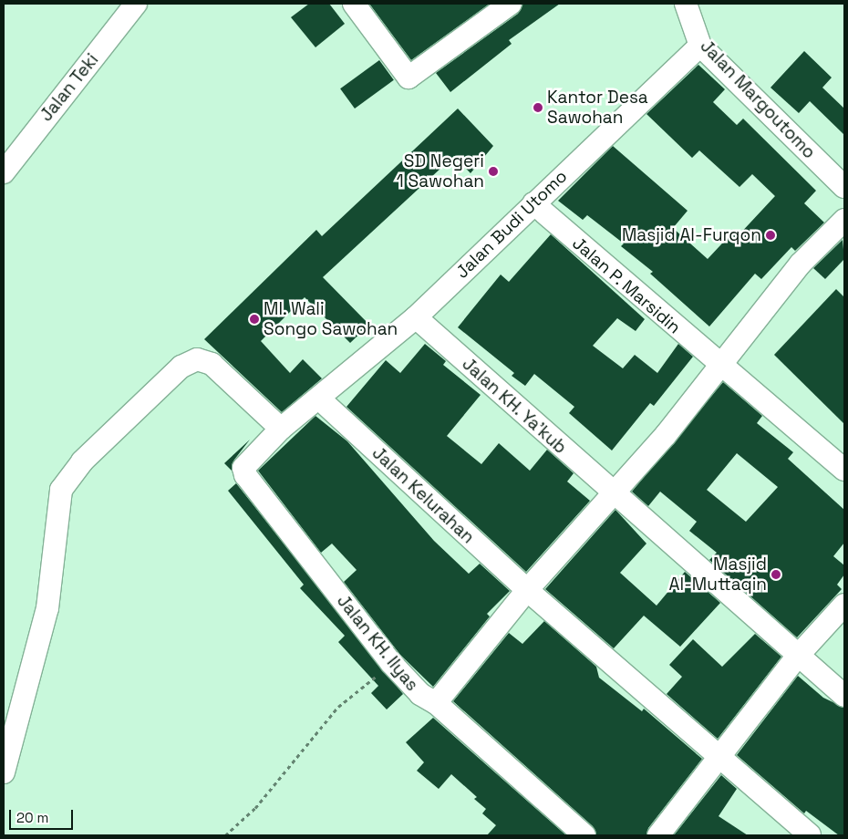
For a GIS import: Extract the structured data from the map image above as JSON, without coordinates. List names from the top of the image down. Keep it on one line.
{"streets":{"street":["Jalan Teki","Jalan Margoutomo","Jalan Budi Utomo","Jalan P. Marsidin","Jalan KH. Ya'kub","Jalan Kelurahan","Jalan KH. Ilyas"]},"crossings":[["Jalan Margoutomo","Jalan Budi Utomo"],["Jalan Budi Utomo","Jalan P. Marsidin"],["Jalan Budi Utomo","Jalan KH. Ya'kub"],["Jalan Budi Utomo","Jalan Kelurahan"],["Jalan Budi Utomo","Jalan KH. Ilyas"]],"places":["Kantor Desa Sawohan","SD Negeri 1 Sawohan","Masjid Al-Furqon","MI. Wali Songo Sawohan","Masjid Al-Muttaqin"],"scale_bar":"20 m"}
